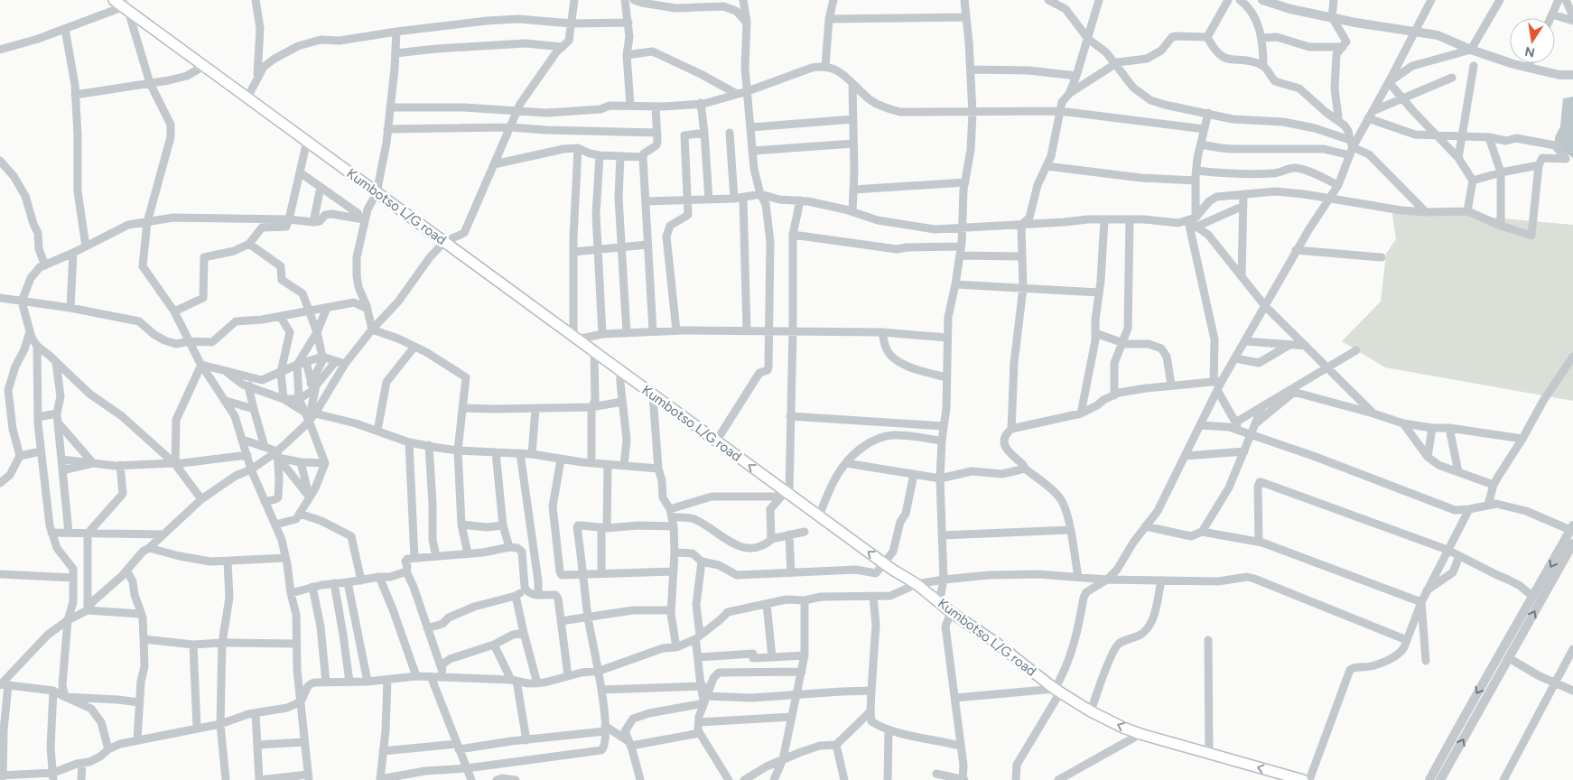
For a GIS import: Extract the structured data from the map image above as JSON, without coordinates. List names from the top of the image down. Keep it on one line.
{"streets":{"main road":["Kumbotso L/G road"]},"north":"bottom"}
